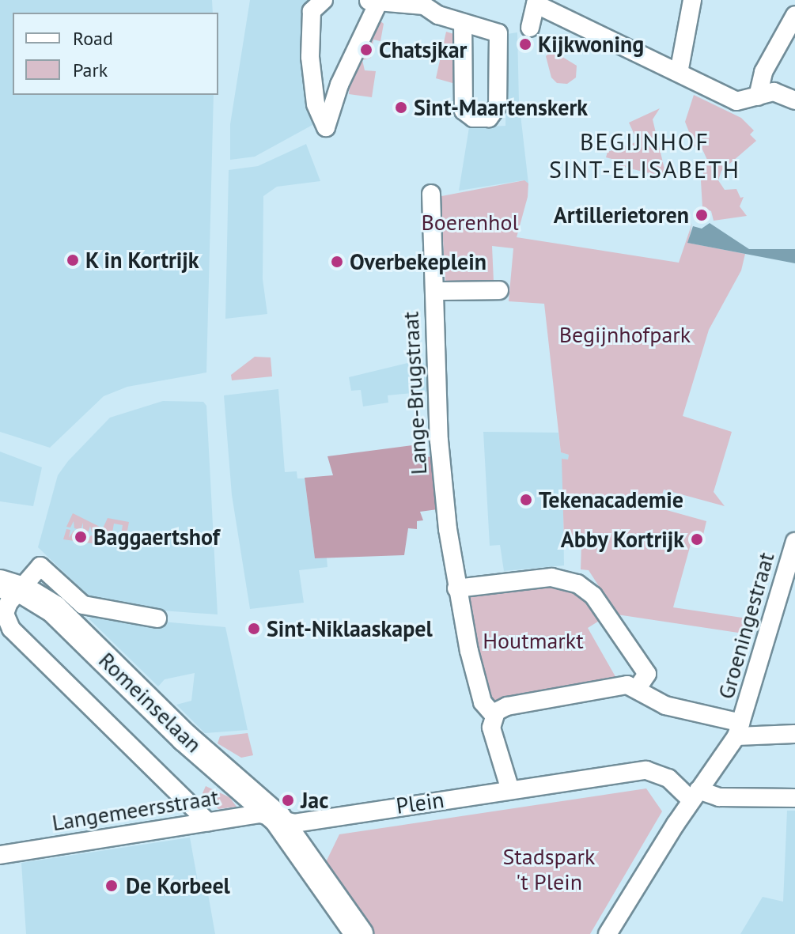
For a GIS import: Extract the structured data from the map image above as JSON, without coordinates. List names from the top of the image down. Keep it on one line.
{"streets":{"main road":["Romeinselaan"],"street":["Lange-Brugstraat","Groeningestraat","Plein","Langemeersstraat"]},"crossings":[["Romeinselaan","Plein"],["Romeinselaan","Langemeersstraat"],["Plein","Langemeersstraat"]],"districts":["BEGIJNHOF SINT-ELISABETH"],"parks":["Boerenhol","Begijnhofpark","Houtmarkt","Stadspark 't Plein"],"places":["Kijkwoning","Chatsjkar","Sint-Maartenskerk","Artillerietoren","K in Kortrijk","Overbekeplein","Tekenacademie","Baggaertshof","Abby Kortrijk","Sint-Niklaaskapel","Jac","De Korbeel"],"legend":["Road","Park"]}
